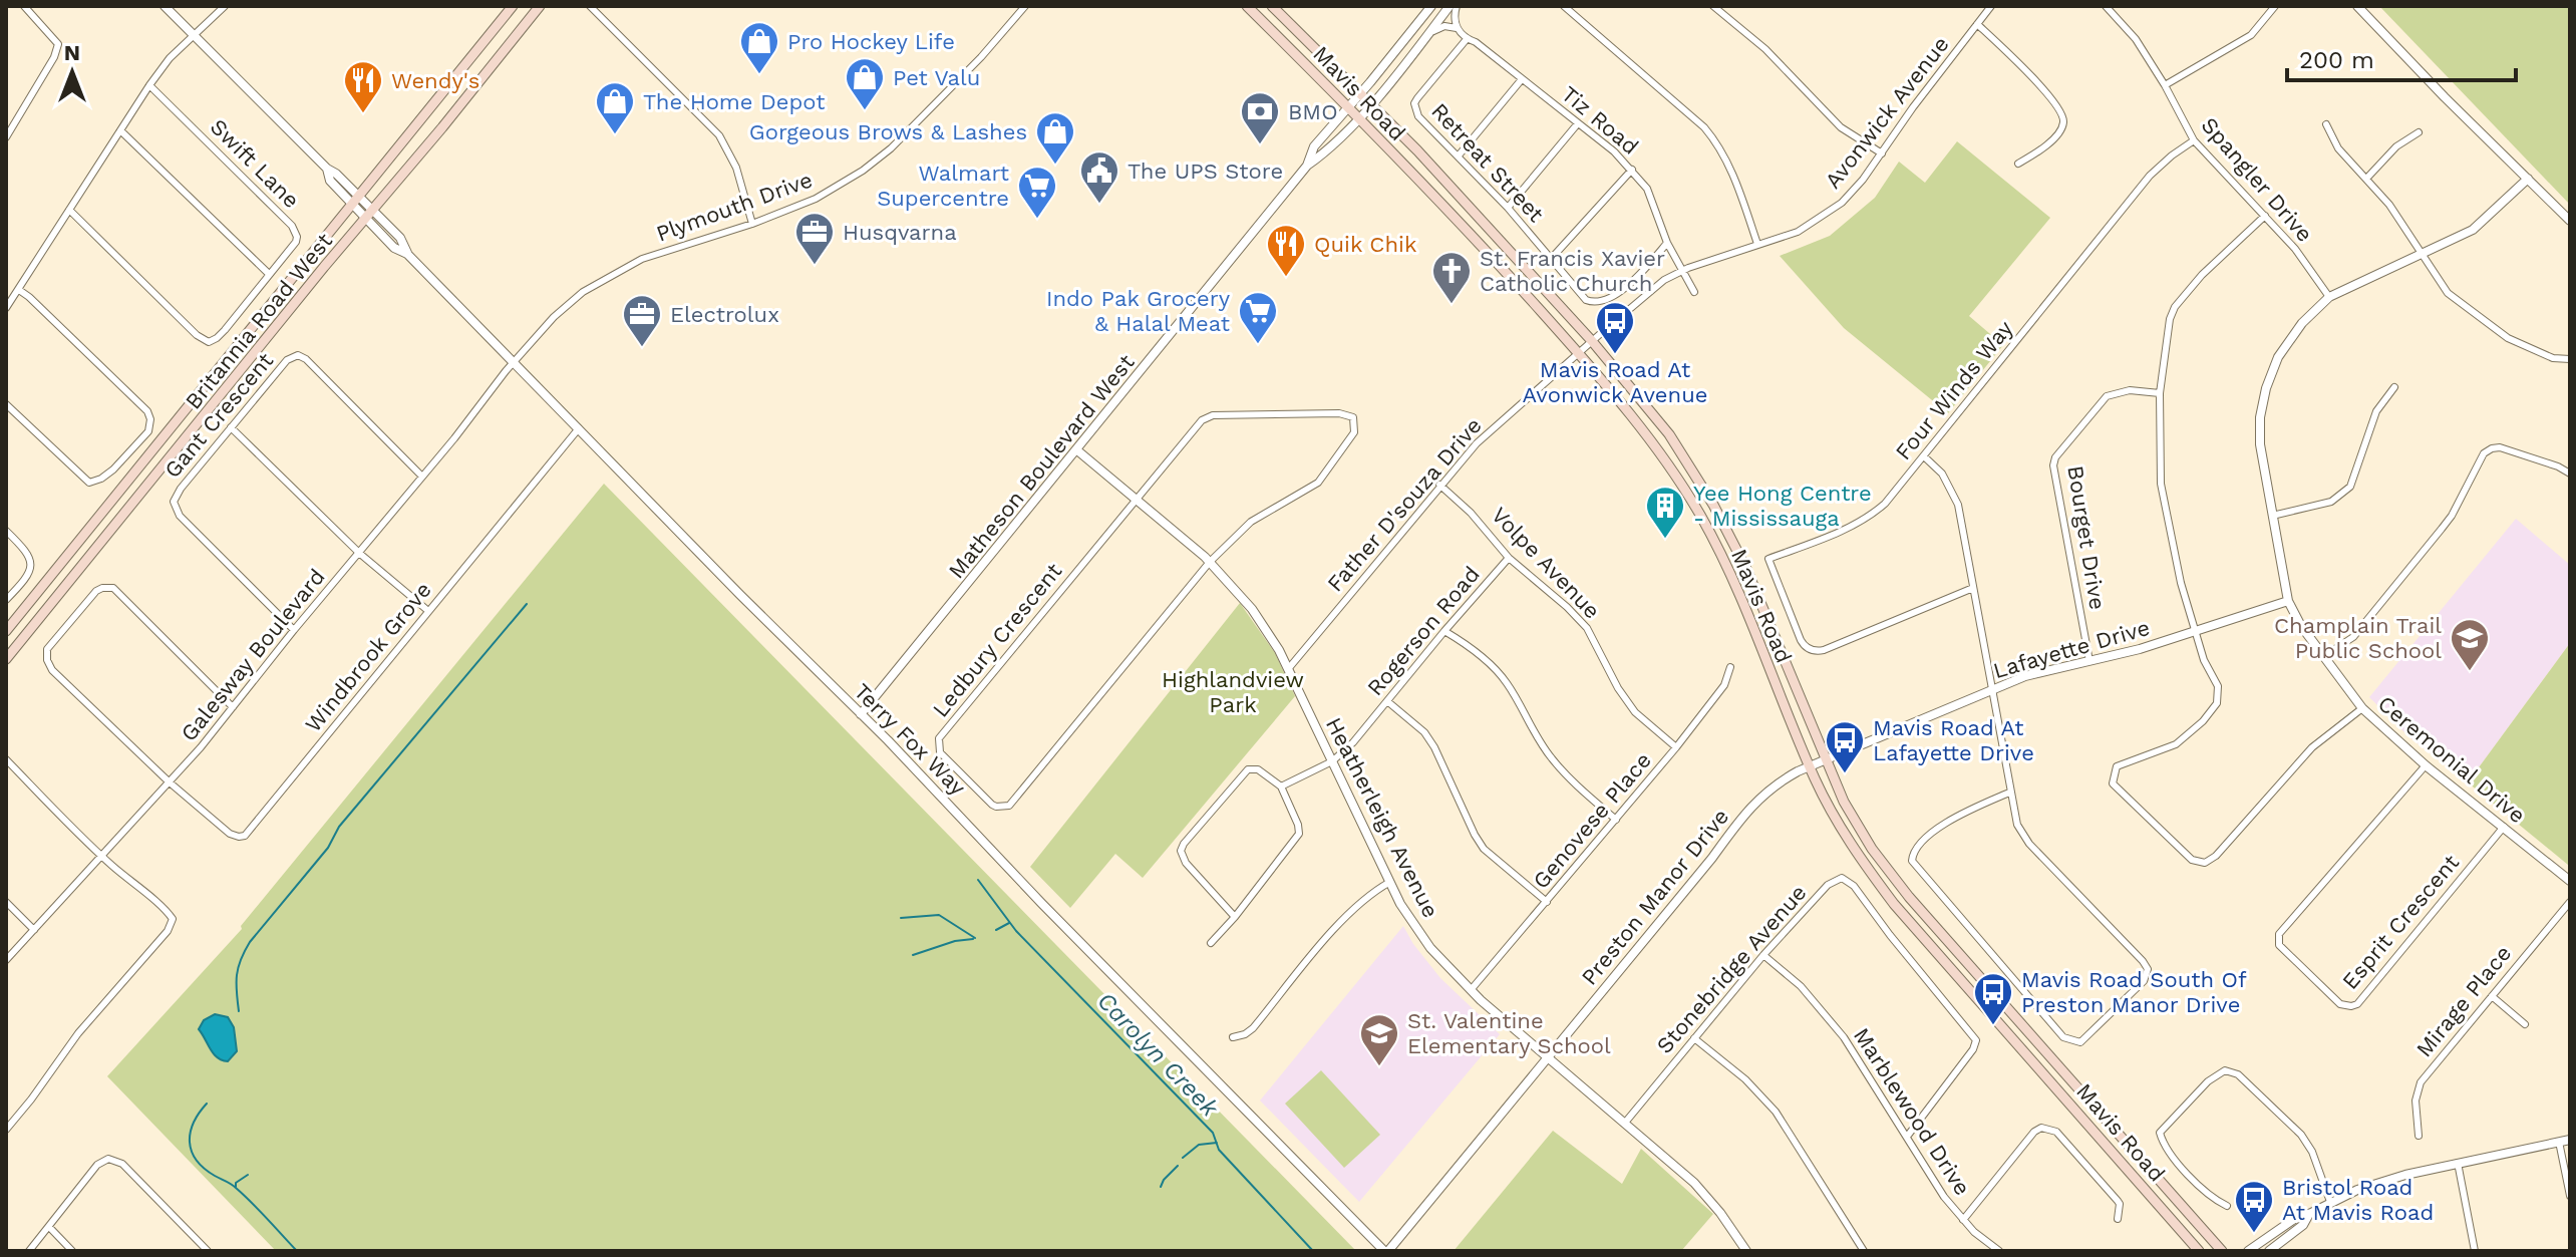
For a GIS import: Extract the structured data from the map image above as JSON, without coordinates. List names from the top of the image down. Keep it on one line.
{"streets":{"main road":["Mavis Road","Britannia Road West"],"street":["Avonwick Avenue","Tiz Road","Retreat Street","Swift Lane","Spangler Drive","Plymouth Drive","Four Winds Way","Gant Crescent","Matheson Boulevard West","Father D'souza Drive","Bourget Drive","Volpe Avenue","Rogerson Road","Ledbury Crescent","Lafayette Drive","Galesway Boulevard","Windbrook Grove","Terry Fox Way","Ceremonial Drive","Heatherleigh Avenue","Genovese Place","Preston Manor Drive","Esprit Crescent","Stonebridge Avenue","Mirage Place","Marblewood Drive"]},"crossings":[["Mavis Road","Avonwick Avenue"],["Mavis Road","Matheson Boulevard West"],["Mavis Road","Father D'souza Drive"],["Mavis Road","Lafayette Drive"],["Mavis Road","Preston Manor Drive"],["Avonwick Avenue","Tiz Road"],["Avonwick Avenue","Father D'souza Drive"],["Tiz Road","Retreat Street"],["Spangler Drive","Four Winds Way"],["Spangler Drive","Ceremonial Drive"],["Plymouth Drive","Galesway Boulevard"],["Plymouth Drive","Terry Fox Way"],["Britannia Road West","Terry Fox Way"],["Gant Crescent","Galesway Boulevard"],["Matheson Boulevard West","Terry Fox Way"],["Matheson Boulevard West","Heatherleigh Avenue"],["Father D'souza Drive","Volpe Avenue"],["Father D'souza Drive","Heatherleigh Avenue"],["Bourget Drive","Lafayette Drive"],["Volpe Avenue","Rogerson Road"],["Volpe Avenue","Genovese Place"],["Rogerson Road","Heatherleigh Avenue"],["Ledbury Crescent","Heatherleigh Avenue"],["Lafayette Drive","Ceremonial Drive"],["Lafayette Drive","Preston Manor Drive"],["Galesway Boulevard","Windbrook Grove"],["Galesway Boulevard","Terry Fox Way"],["Windbrook Grove","Terry Fox Way"],["Terry Fox Way","Preston Manor Drive"],["Ceremonial Drive","Esprit Crescent"],["Heatherleigh Avenue","Genovese Place"],["Heatherleigh Avenue","Preston Manor Drive"],["Heatherleigh Avenue","Stonebridge Avenue"],["Stonebridge Avenue","Marblewood Drive"]],"water":["Carolyn Creek"],"parks":["Highlandview Park"],"places":{"shop":["Pro Hockey Life","Pet Valu","The Home Depot","Gorgeous Brows & Lashes"],"restaurant":["Wendy's","Quik Chik"],"bank":["BMO"],"public building":["The UPS Store"],"supermarket":["Walmart Supercentre","Indo Pak Grocery & Halal Meat"],"office":["Husqvarna","Electrolux"],"church":["St. Francis Xavier Catholic Church"],"bus stop":["Mavis Road At Avonwick Avenue","Mavis Road At Lafayette Drive","Mavis Road South Of Preston Manor Drive","Bristol Road At Mavis Road"],"building":["Yee Hong Centre - Mississauga"],"school or university":["Champlain Trail Public School","St. Valentine Elementary School"]},"scale_bar":"200 m","north":"top"}
